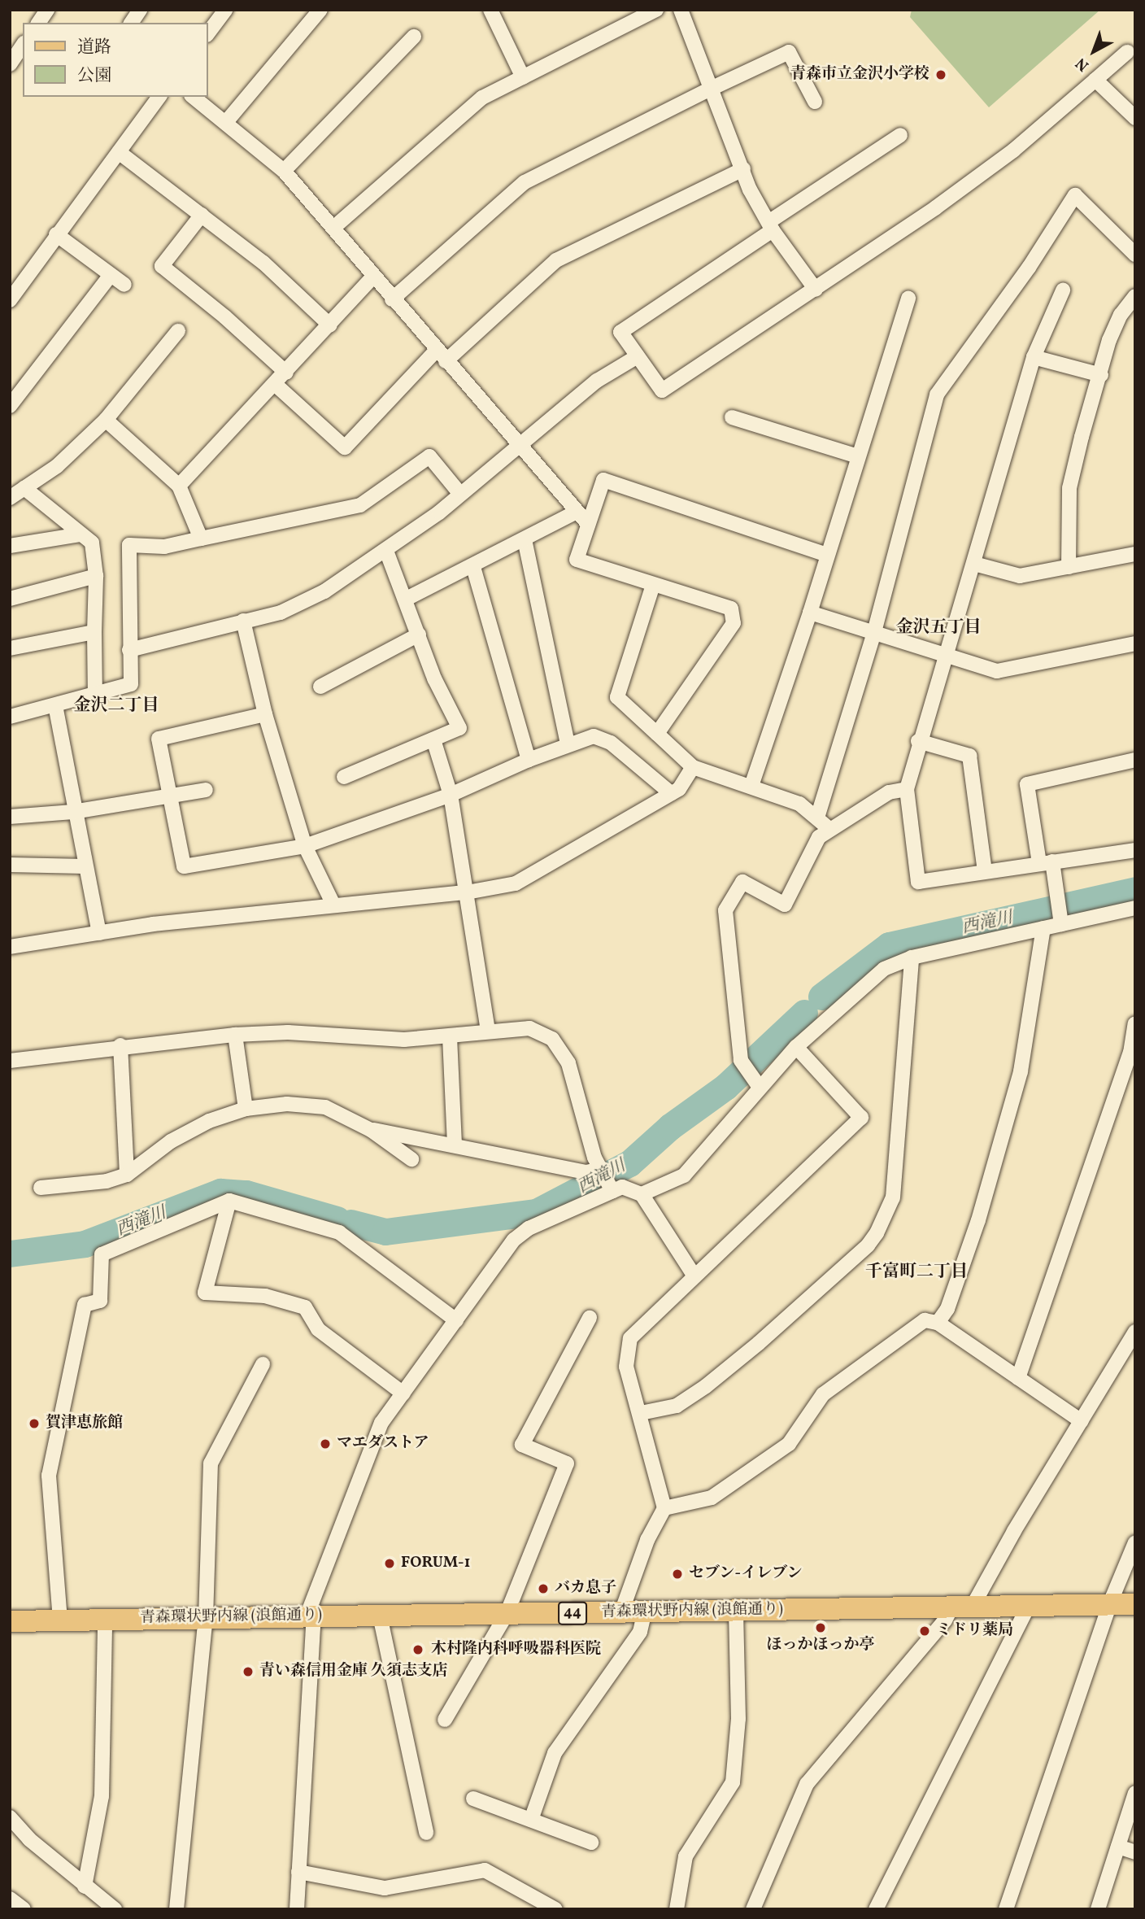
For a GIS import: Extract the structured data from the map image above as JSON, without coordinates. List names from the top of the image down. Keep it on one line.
{"streets":{"main road":["青森環状野内線 (浪館通り)","44"]},"districts":["金沢五丁目","金沢二丁目","千富町二丁目"],"water":["西滝川"],"places":["青森市立金沢小学校","賀津恵旅館","マエダストア","FORUM-1","セブン-イレブン","バカ息子","ほっかほっか亭","ミドリ薬局","木村隆内科呼吸器科医院","青い森信用金庫 久須志支店"],"legend":["道路","公園"],"north":"bottom left"}
